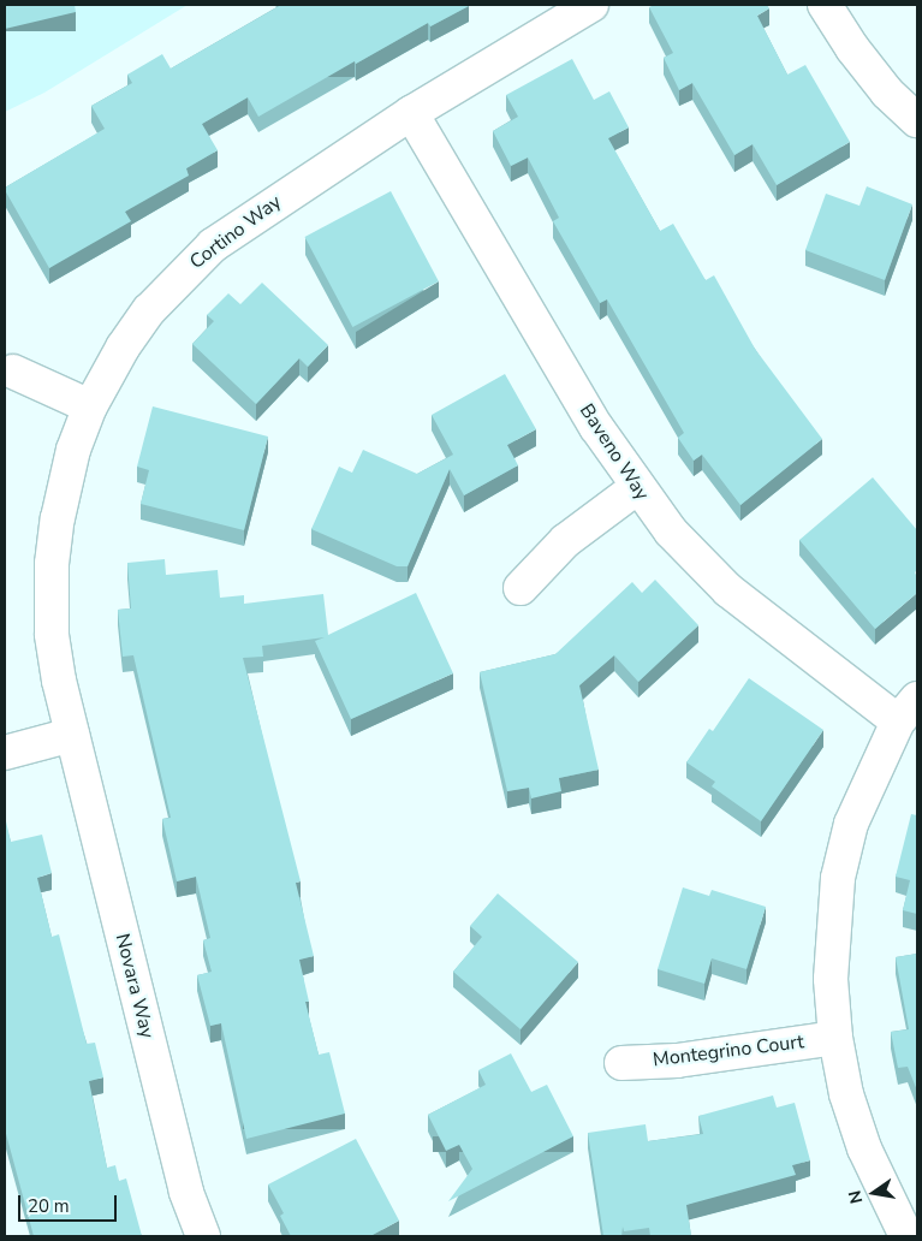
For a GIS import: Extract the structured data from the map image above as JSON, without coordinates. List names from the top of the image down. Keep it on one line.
{"streets":{"street":["Cortino Way","Baveno Way","Novara Way","Montegrino Court"]},"crossings":[["Cortino Way","Baveno Way"],["Cortino Way","Novara Way"]],"scale_bar":"20 m","north":"left"}
